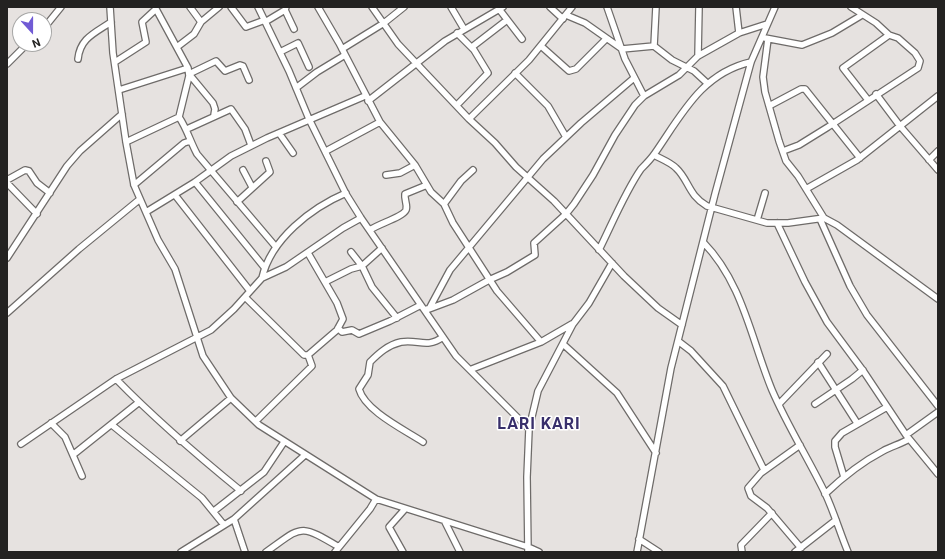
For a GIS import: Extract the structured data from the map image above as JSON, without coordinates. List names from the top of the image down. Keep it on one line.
{"districts":["LARI KARI"],"north":"bottom"}
